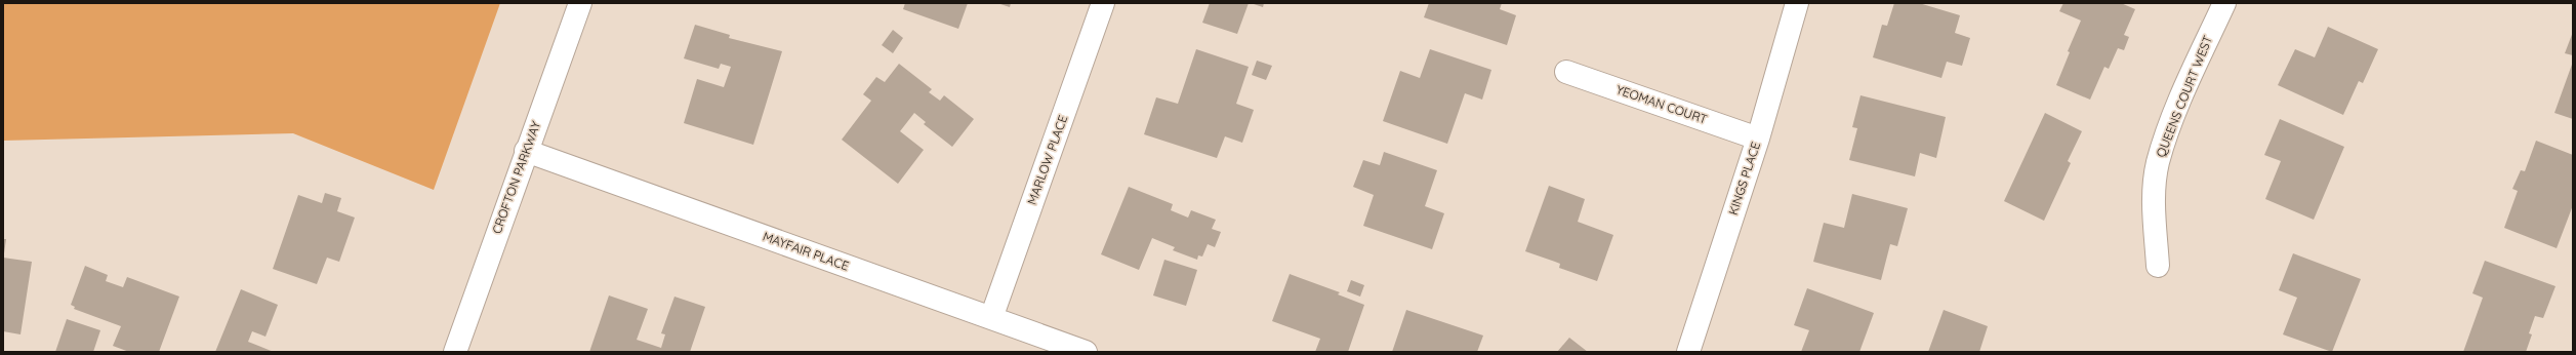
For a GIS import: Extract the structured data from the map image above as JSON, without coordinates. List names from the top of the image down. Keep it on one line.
{"streets":{"street":["QUEENS COURT WEST","YEOMAN COURT","MARLOW PLACE","CROFTON PARKWAY","KINGS PLACE","MAYFAIR PLACE"]},"crossings":[["YEOMAN COURT","KINGS PLACE"],["MARLOW PLACE","MAYFAIR PLACE"],["CROFTON PARKWAY","MAYFAIR PLACE"]]}
